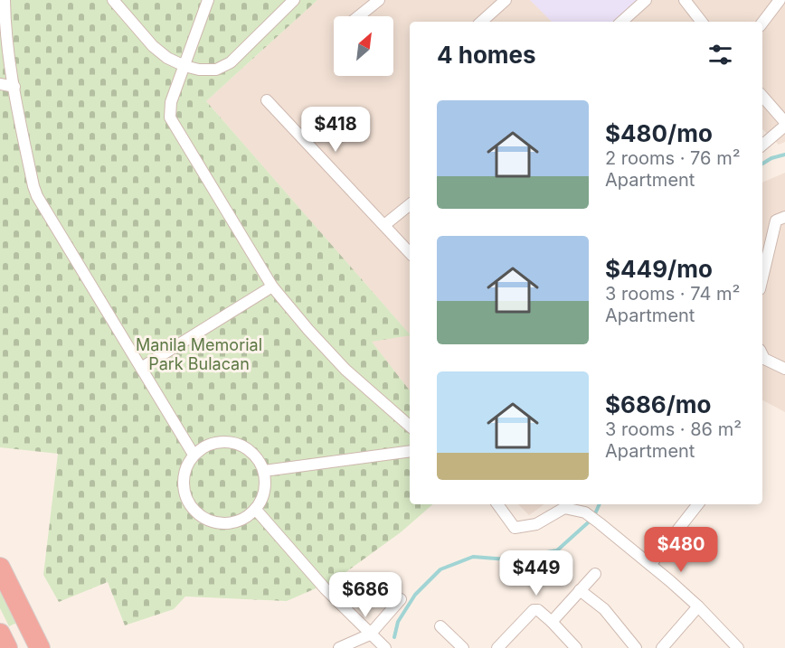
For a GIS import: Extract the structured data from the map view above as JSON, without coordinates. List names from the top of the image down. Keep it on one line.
{"parks":["Manila Memorial Park Bulacan"],"north":"top right","page":{"heading":"4 homes","list":[{"name":"$480/mo","note":"2 rooms · 76 m² · Apartment"},{"name":"$449/mo","note":"3 rooms · 74 m² · Apartment"},{"name":"$686/mo","note":"3 rooms · 86 m² · Apartment"}],"price":["$418","$480","$449","$686"]}}
